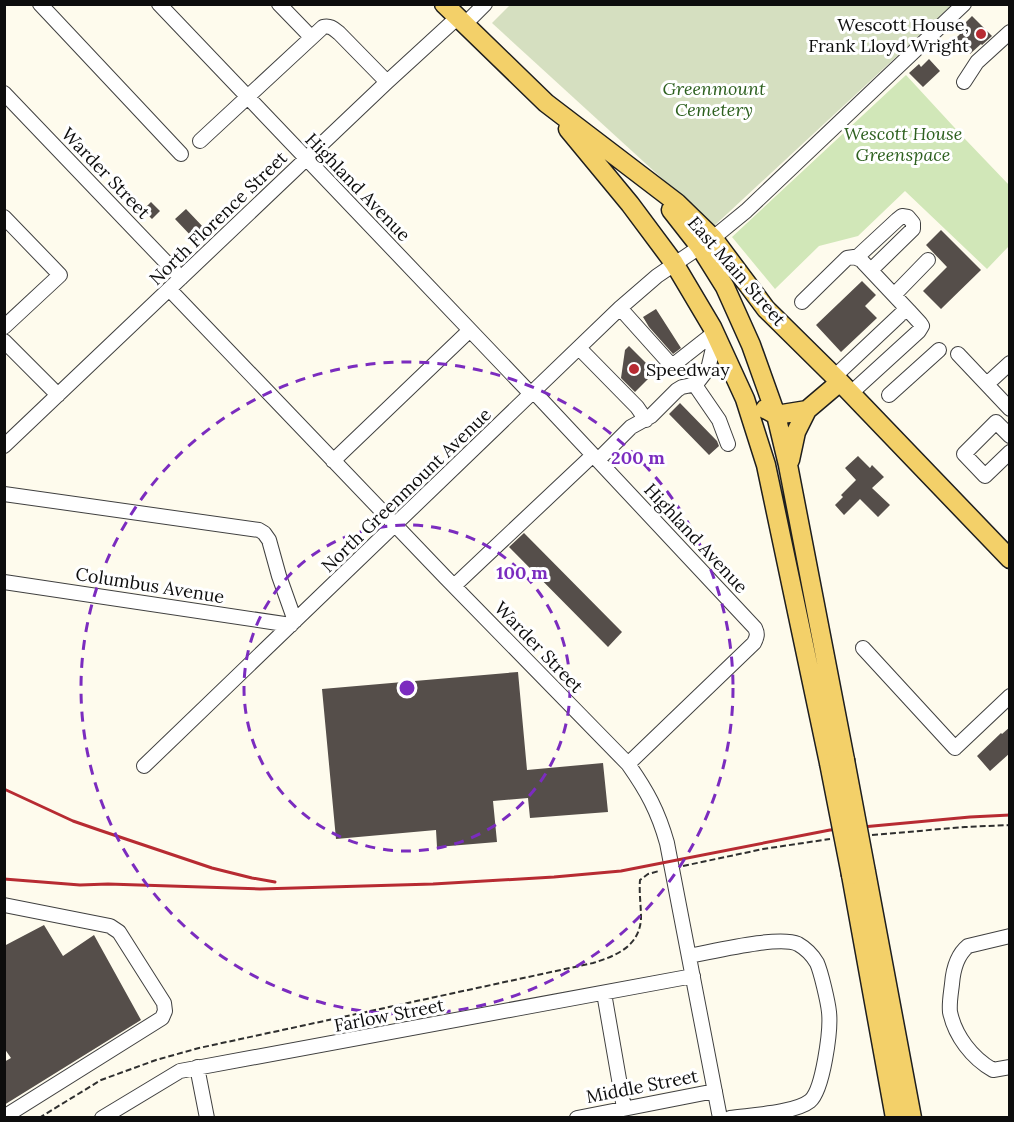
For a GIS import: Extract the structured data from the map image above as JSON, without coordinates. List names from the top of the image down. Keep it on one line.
{"streets":{"main road":["East Main Street"],"street":["Warder Street","Highland Avenue","North Florence Street","North Greenmount Avenue","Columbus Avenue","Farlow Street","Middle Street"]},"crossings":[["Warder Street","Highland Avenue"],["Warder Street","North Florence Street"],["Warder Street","North Greenmount Avenue"],["Warder Street","Farlow Street"],["Warder Street","Middle Street"],["Highland Avenue","North Florence Street"],["Highland Avenue","North Greenmount Avenue"],["North Florence Street","East Main Street"],["East Main Street","North Greenmount Avenue"],["North Greenmount Avenue","Columbus Avenue"]],"parks":["Greenmount Cemetery","Wescott House Greenspace"],"places":["Wescott House, Frank Lloyd Wright","Speedway"],"rings":["200 m","100 m"]}
